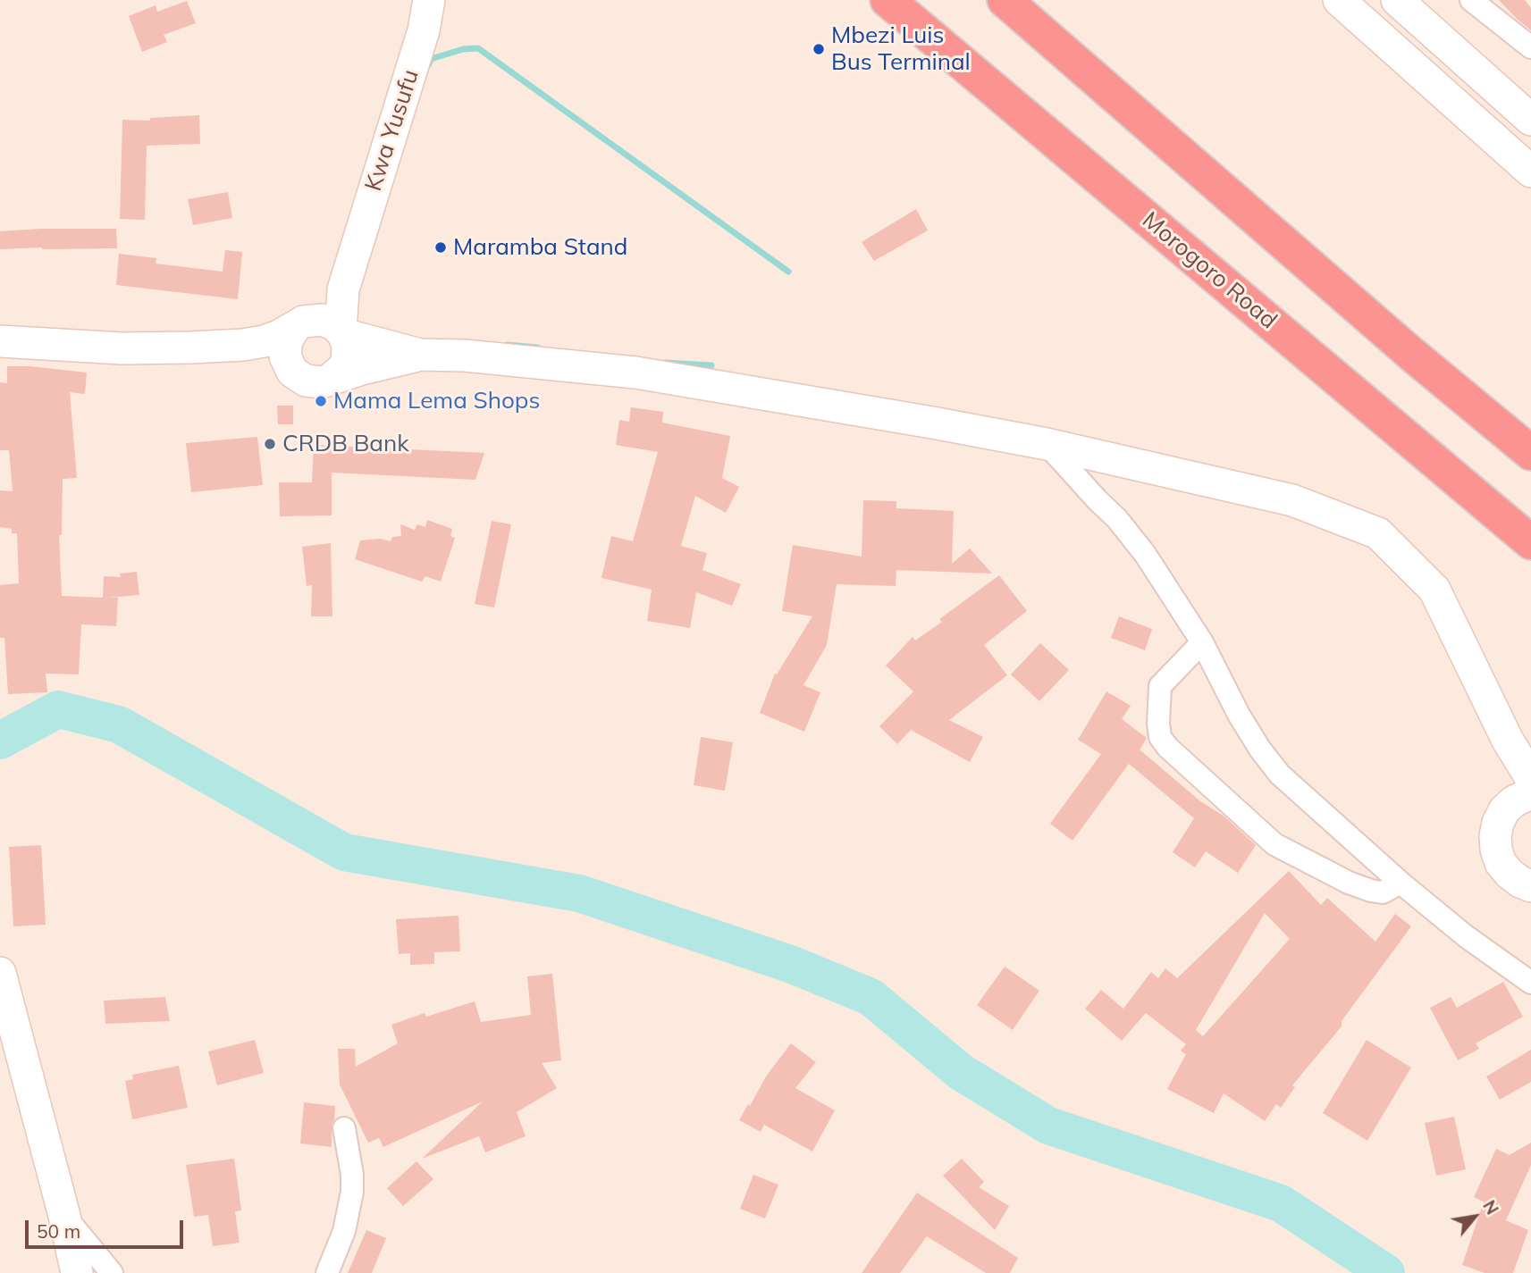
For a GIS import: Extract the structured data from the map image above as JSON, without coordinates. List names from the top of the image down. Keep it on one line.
{"streets":{"highway":["Morogoro Road"],"street":["Kwa Yusufu"]},"places":["Mbezi Luis Bus Terminal","Maramba Stand","Mama Lema Shops","CRDB Bank"],"scale_bar":"50 m","north":"top right"}
